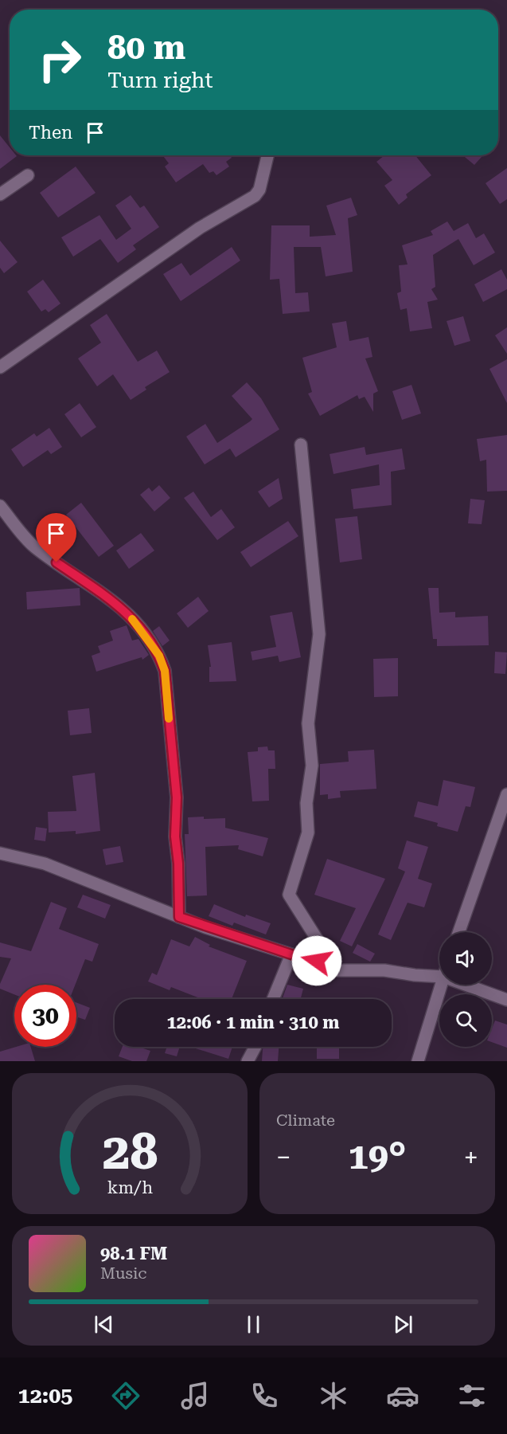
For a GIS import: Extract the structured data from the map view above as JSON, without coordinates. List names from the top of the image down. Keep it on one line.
{"page":{"turn":["80 m","Turn right"],"then":"Then","limit":"30","trip":"12:06 · 1 min · 310 m","tile":"Climate","heat":["−","19°","+"],"song":["98.1 FM","Music"],"tabs":"12:05","gauge":["28","km/h"]}}
